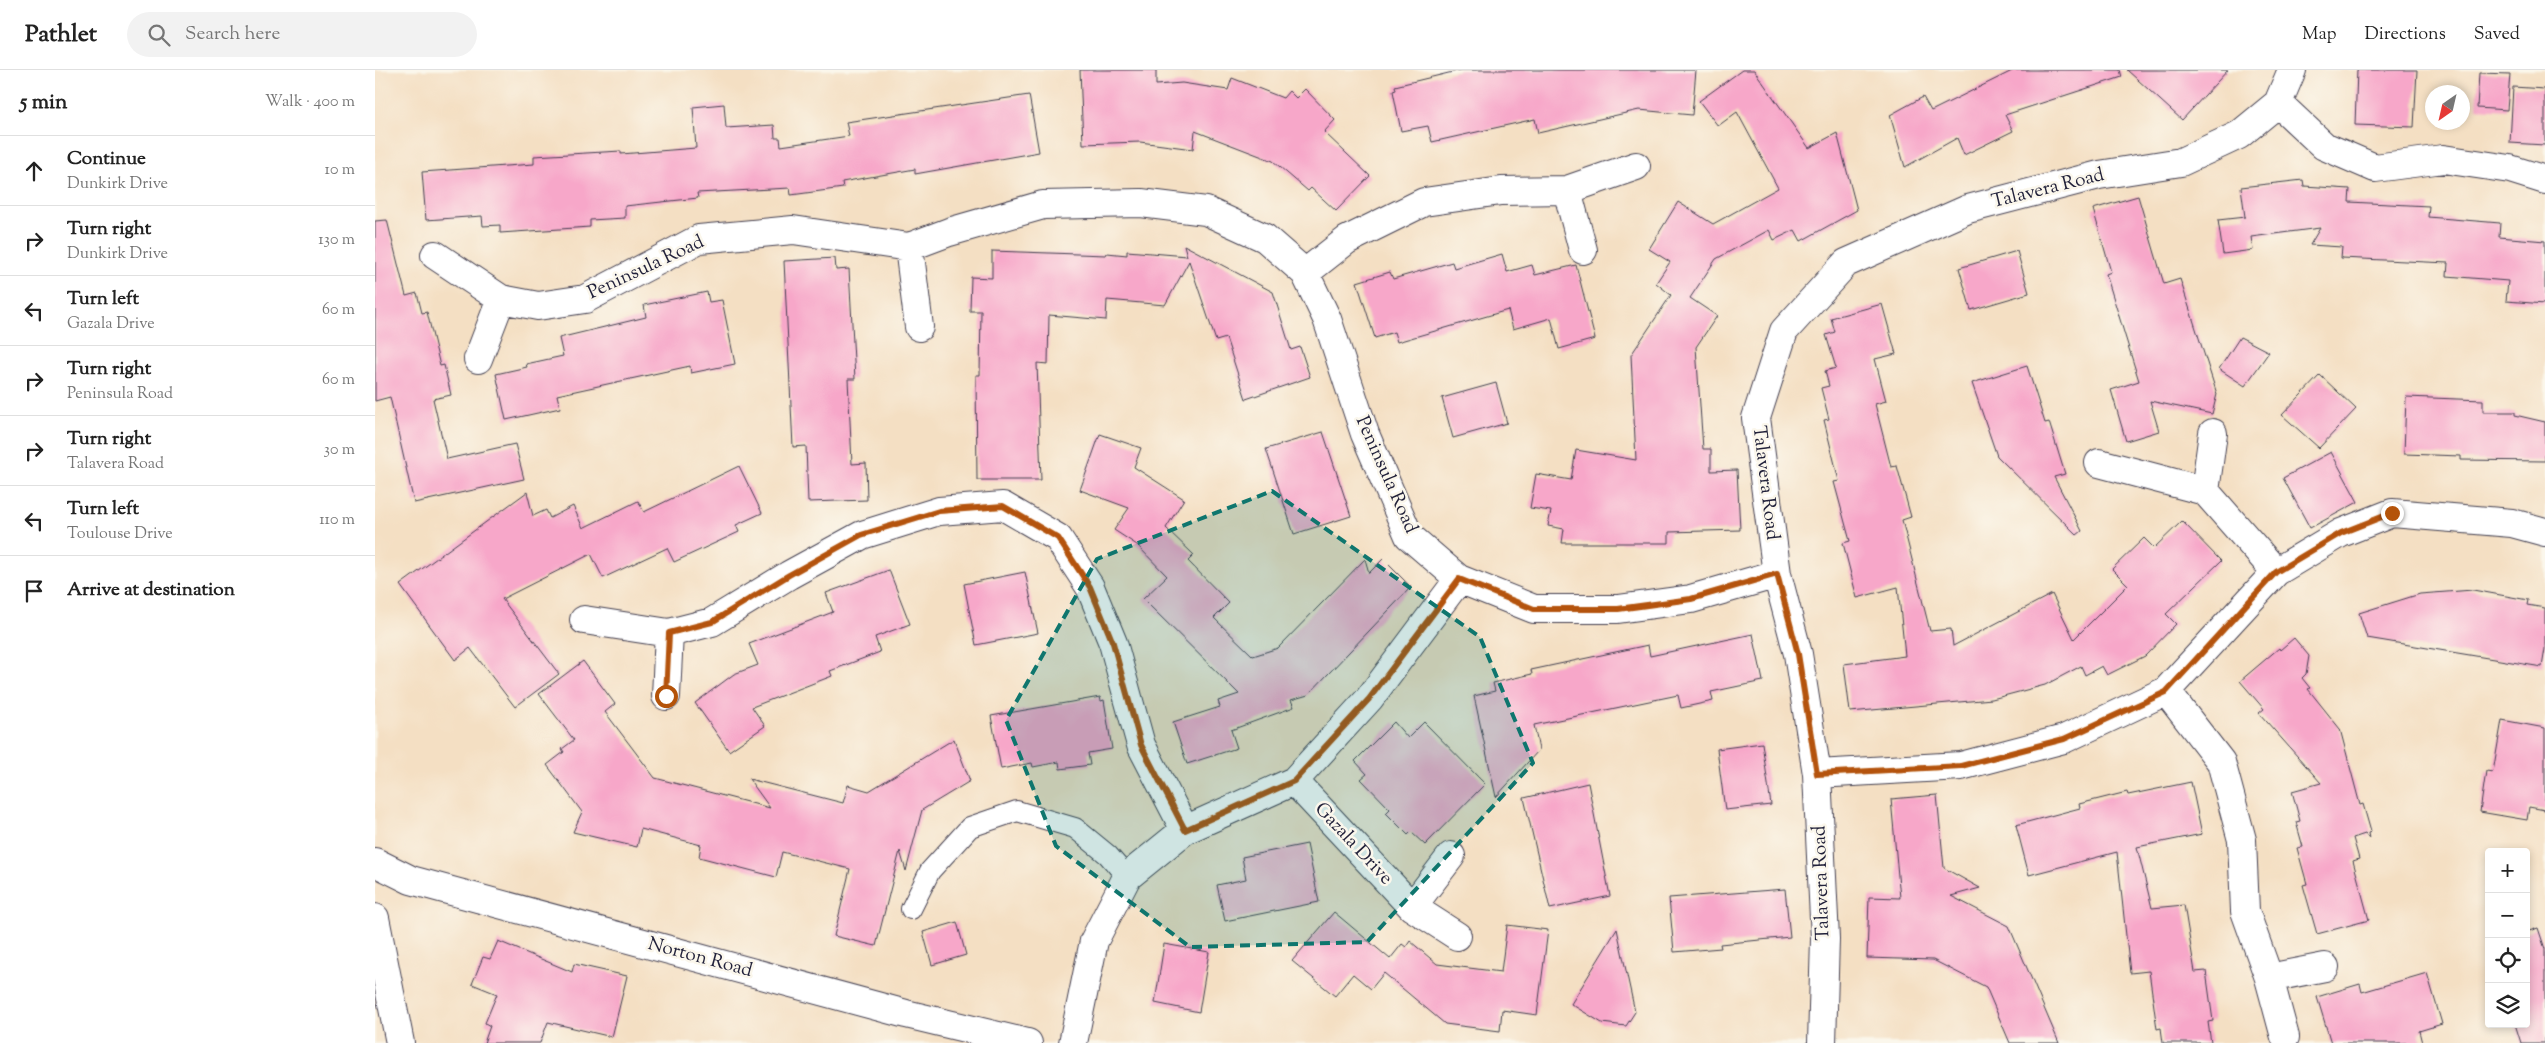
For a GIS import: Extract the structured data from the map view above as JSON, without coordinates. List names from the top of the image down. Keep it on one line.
{"streets":{"street":["Talavera Road","Peninsula Road","Gazala Drive","Norton Road"]},"crossings":[["Talavera Road","Peninsula Road"]],"north":"bottom left","page":{"header":"Pathlet","search":"Search here","nav":["Map","Directions","Saved"],"heading":["5 min","Walk · 400 m"],"list":[["Continue","Dunkirk Drive","10 m"],["Turn right","Dunkirk Drive","130 m"],["Turn left","Gazala Drive","60 m"],["Turn right","Peninsula Road","60 m"],["Turn right","Talavera Road","30 m"],["Turn left","Toulouse Drive","110 m"],"Arrive at destination"],"map_buttons":["+","−"]}}
